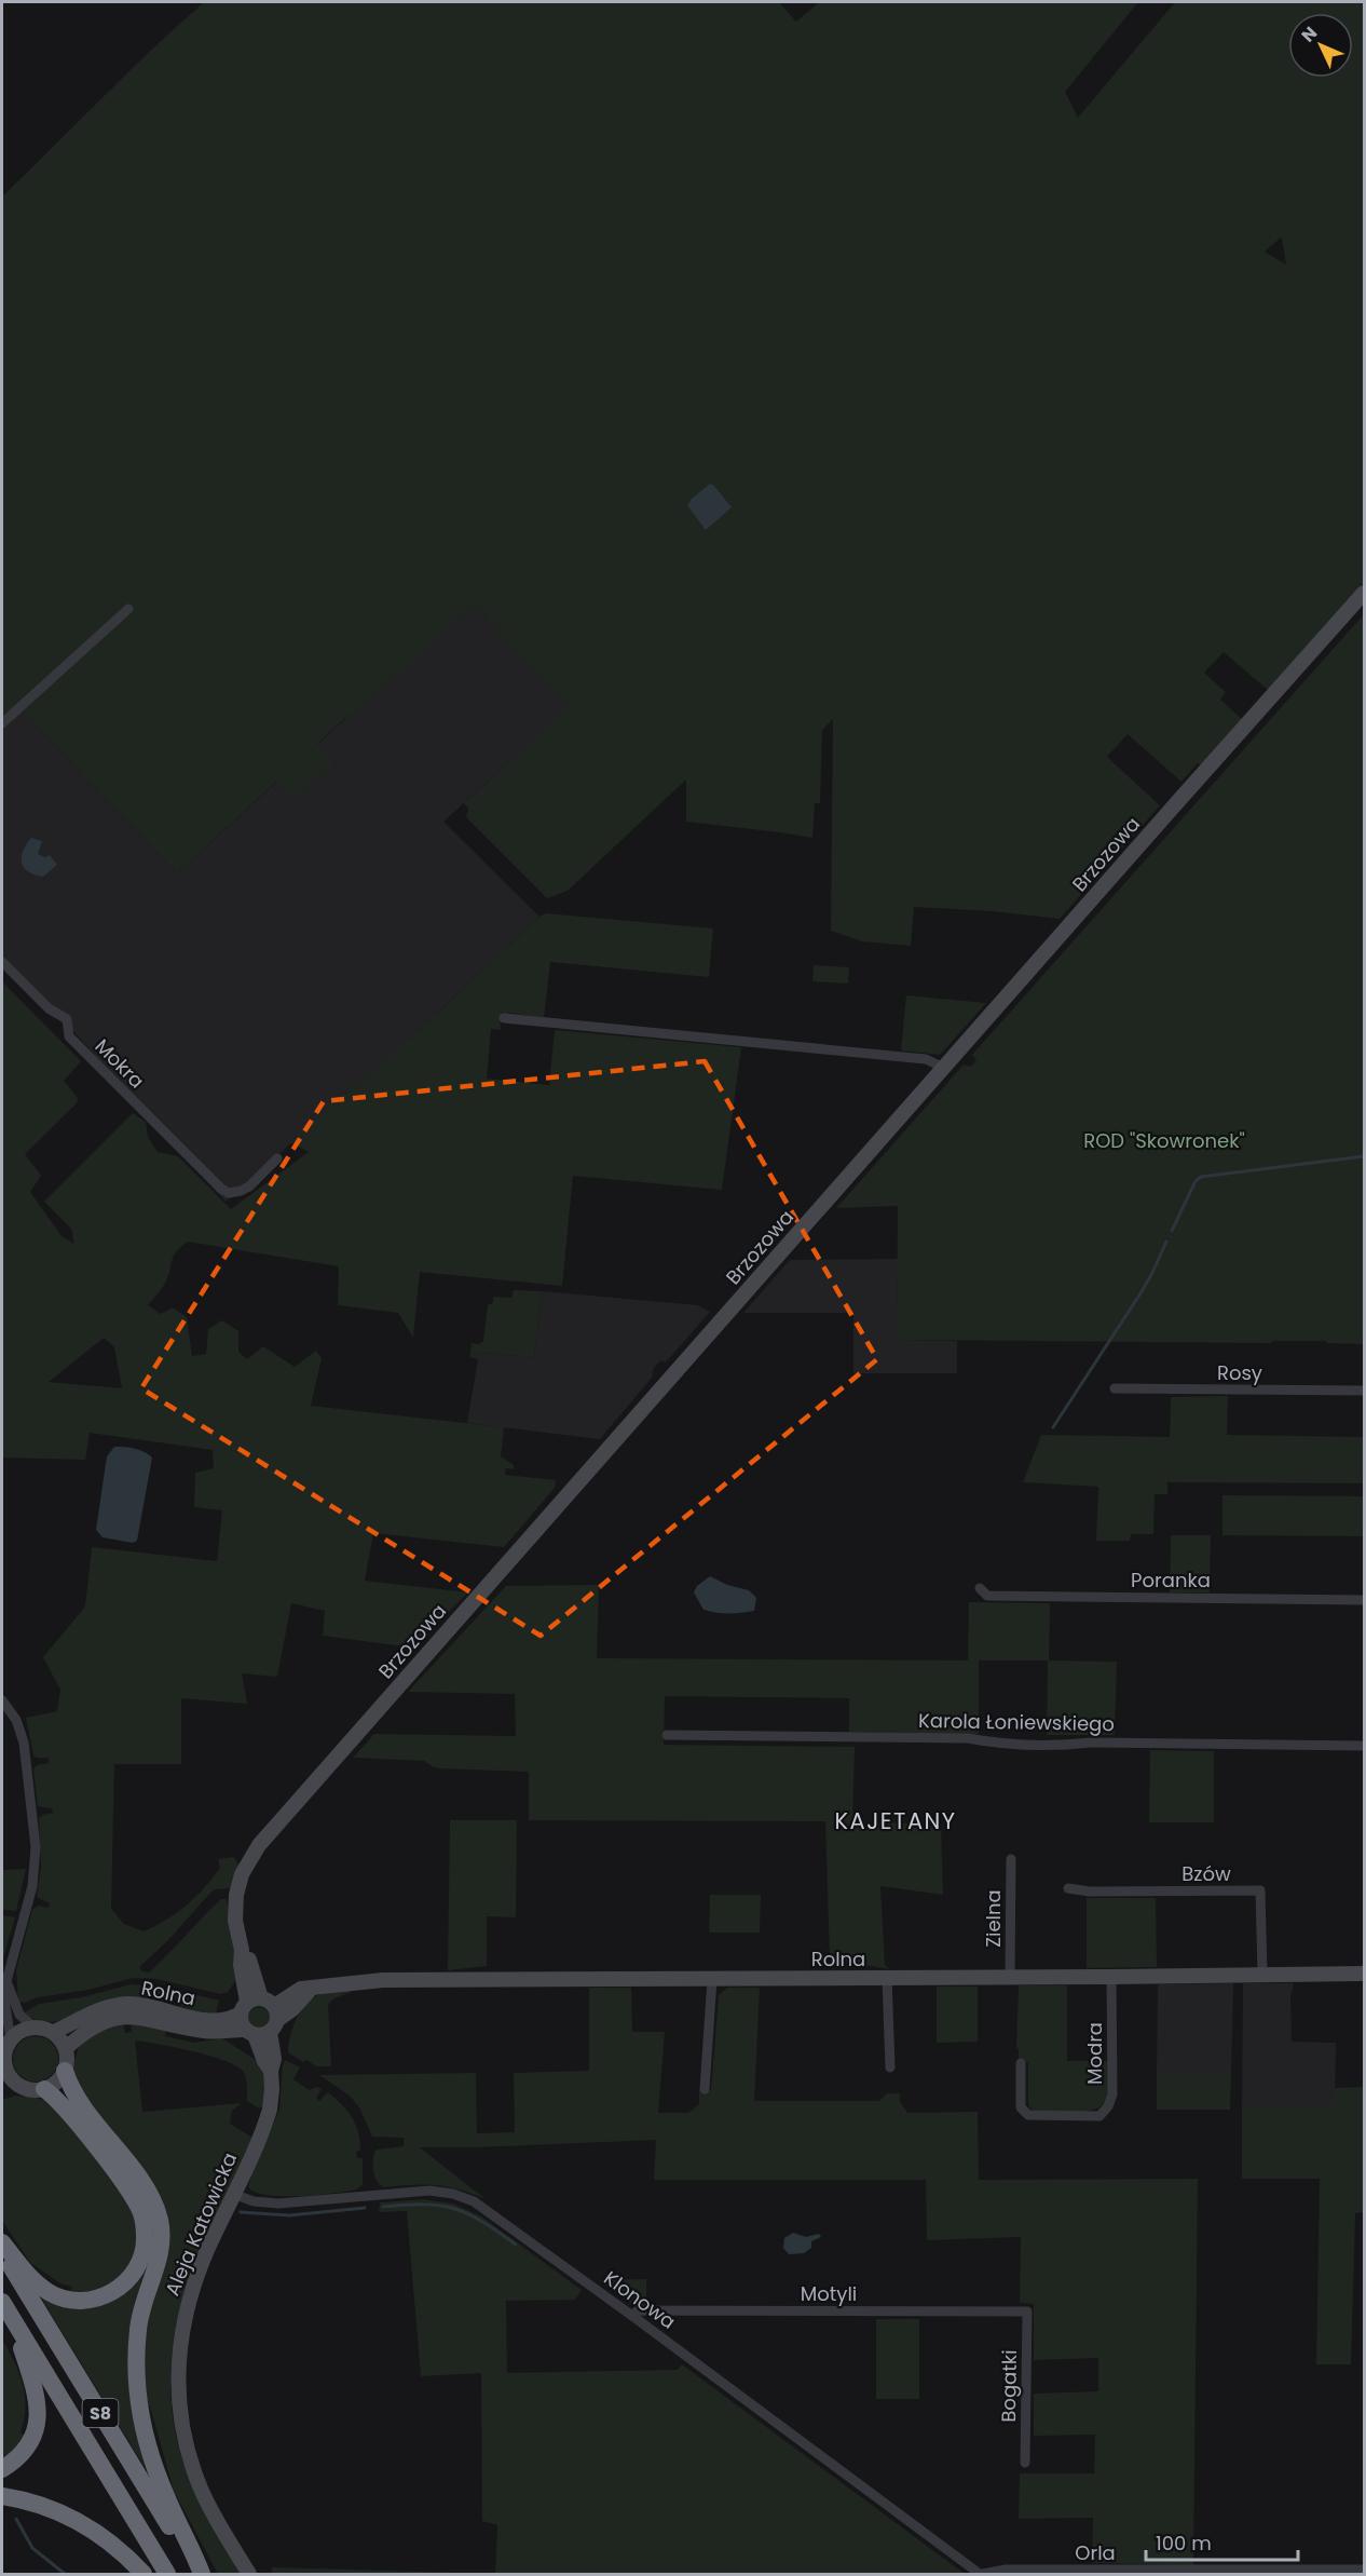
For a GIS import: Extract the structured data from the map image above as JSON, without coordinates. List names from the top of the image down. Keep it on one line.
{"streets":{"highway":["S8"],"street":["Brzozowa","Mokra","Rosy","Poranka","Karola Łoniewskiego","Bzów","Zielna","Rolna","Modra","Aleja Katowicka","Motyli","Klonowa","Bogatki","Orla"]},"crossings":[["Brzozowa","Rolna"],["Brzozowa","Aleja Katowicka"],["Bzów","Rolna"],["Zielna","Rolna"],["Rolna","Modra"],["Rolna","Aleja Katowicka"],["Aleja Katowicka","Klonowa"],["Motyli","Klonowa"],["Motyli","Bogatki"],["Klonowa","Orla"]],"districts":["KAJETANY"],"parks":["ROD \"Skowronek\""],"scale_bar":"100 m","north":"top left"}
